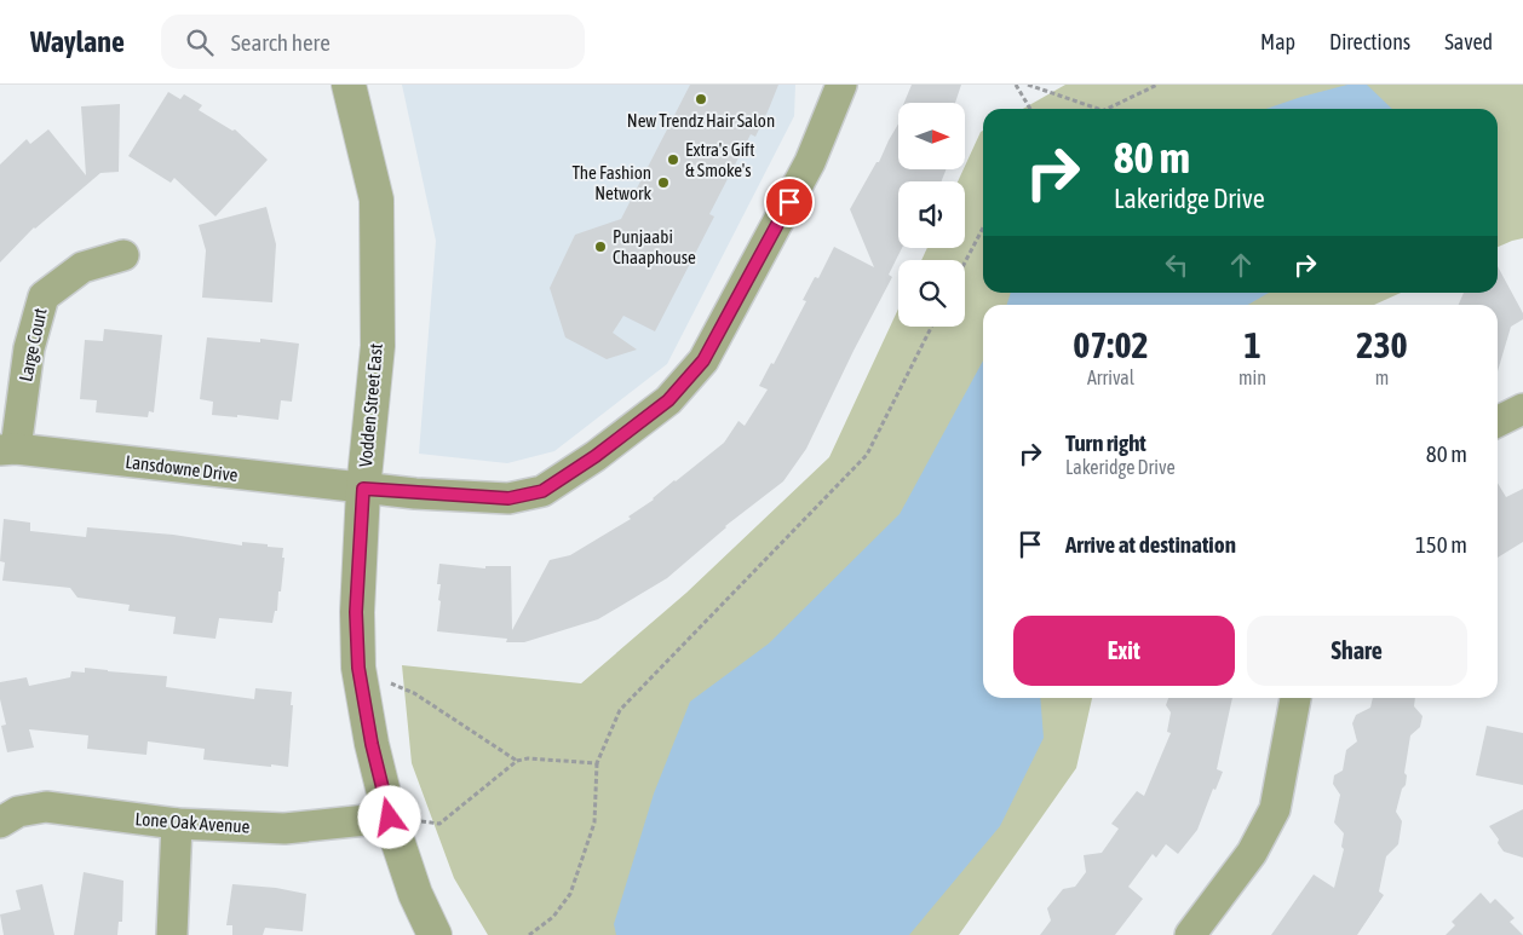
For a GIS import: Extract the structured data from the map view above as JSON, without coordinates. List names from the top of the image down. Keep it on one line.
{"streets":{"street":["Large Court","Vodden Street East","Lansdowne Drive","Lone Oak Avenue"]},"crossings":[["Large Court","Lansdowne Drive"],["Vodden Street East","Lansdowne Drive"],["Vodden Street East","Lone Oak Avenue"]],"places":["New Trendz Hair Salon","Extra's Gift & Smoke's","The Fashion Network","Punjaabi Chaaphouse"],"north":"right","page":{"header":"Waylane","search":"Search here","nav":["Map","Directions","Saved"],"turn":["80 m","Lakeridge Drive"],"eta":["07:02","Arrival","1","min","230","m"],"list":[{"name":"Turn right","note":"Lakeridge Drive","value":"80 m"},{"name":"Arrive at destination","value":"150 m"}],"buttons":["Exit","Share"]}}
